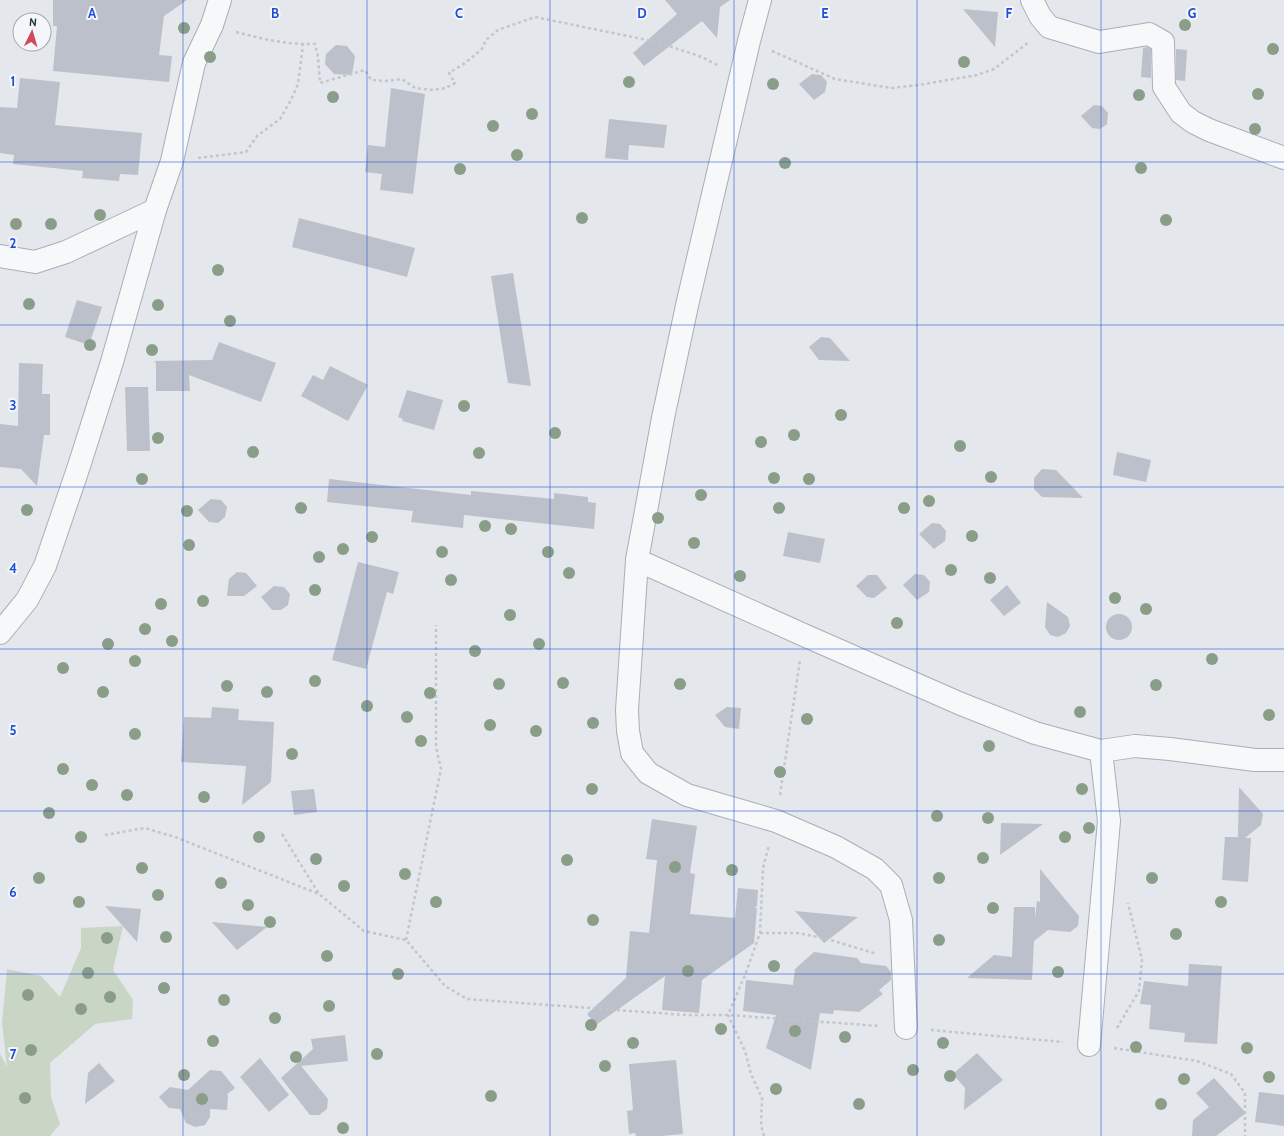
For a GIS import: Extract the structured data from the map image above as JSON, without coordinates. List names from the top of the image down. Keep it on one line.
{"north":"top","grid":{"columns":["A","B","C","D","E","F","G"],"rows":["1","2","3","4","5","6","7"]}}
